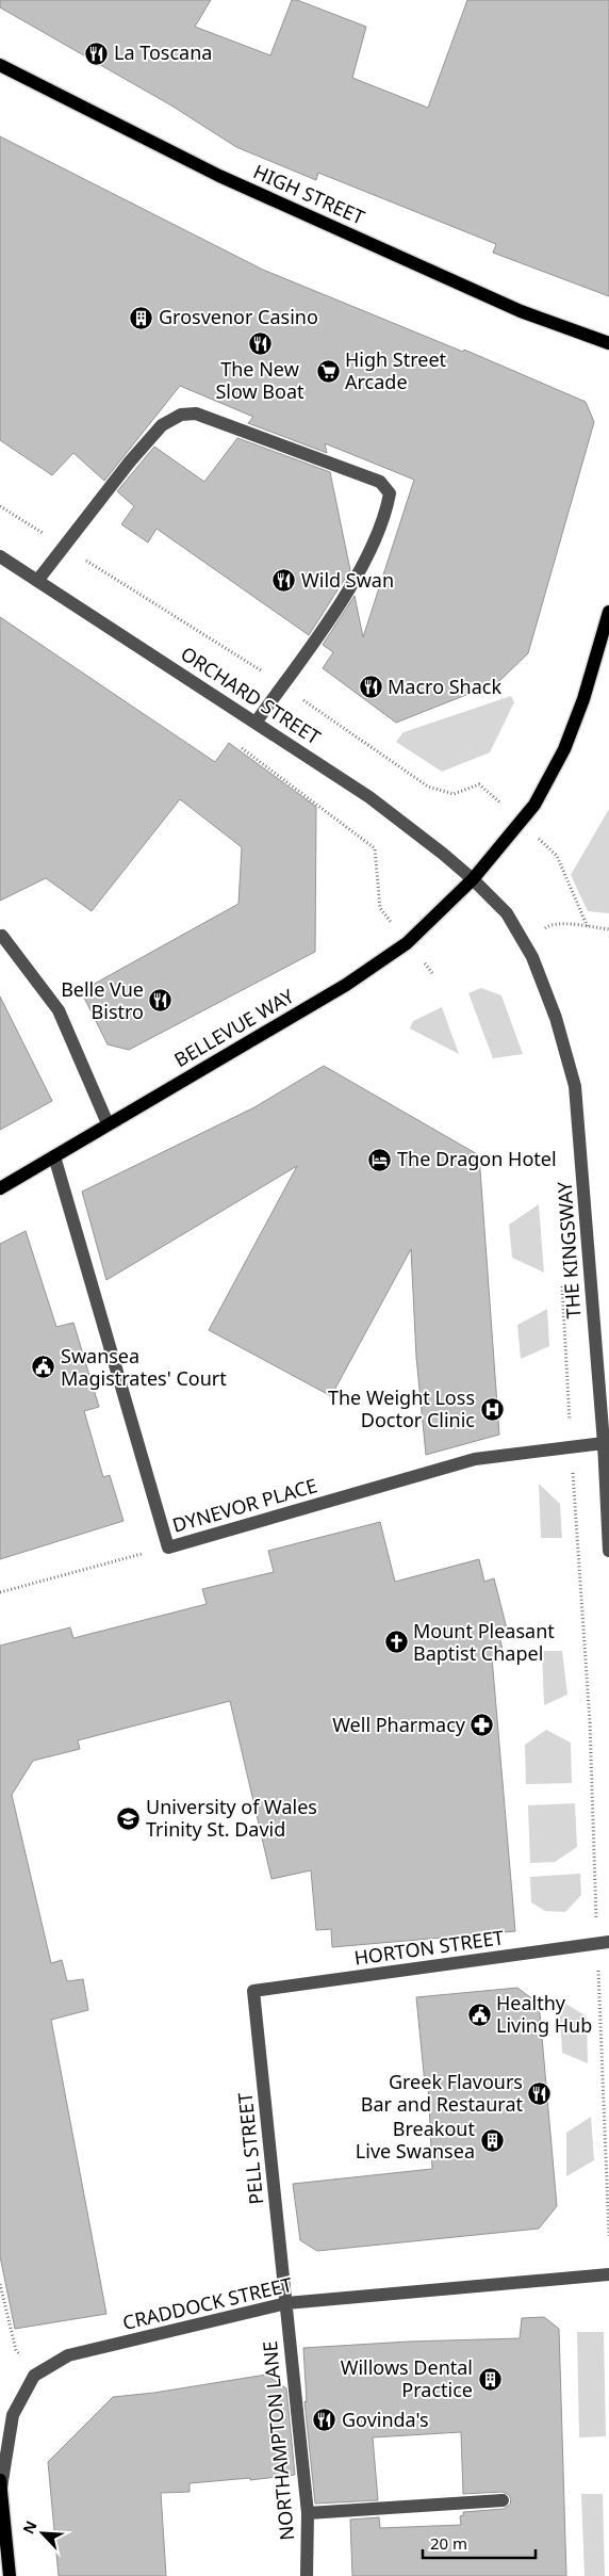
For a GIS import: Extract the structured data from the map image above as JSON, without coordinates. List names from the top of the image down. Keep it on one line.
{"streets":{"main road":["HIGH STREET","BELLEVUE WAY"],"street":["ORCHARD STREET","THE KINGSWAY","DYNEVOR PLACE","HORTON STREET","PELL STREET","CRADDOCK STREET","NORTHAMPTON LANE"]},"crossings":[["ORCHARD STREET","BELLEVUE WAY"],["ORCHARD STREET","THE KINGSWAY"],["BELLEVUE WAY","THE KINGSWAY"],["BELLEVUE WAY","DYNEVOR PLACE"],["THE KINGSWAY","DYNEVOR PLACE"],["HORTON STREET","PELL STREET"],["PELL STREET","CRADDOCK STREET"],["PELL STREET","NORTHAMPTON LANE"],["CRADDOCK STREET","NORTHAMPTON LANE"]],"places":{"restaurant":["La Toscana","The New Slow Boat","Wild Swan","Macro Shack","Belle Vue Bistro","Greek Flavours Bar and Restaurat","Govinda's"],"building":["Grosvenor Casino","Breakout Live Swansea","Willows Dental Practice"],"supermarket":["High Street Arcade"],"hotel":["The Dragon Hotel"],"public building":["Swansea Magistrates' Court","Healthy Living Hub"],"hospital":["The Weight Loss Doctor Clinic"],"church":["Mount Pleasant Baptist Chapel"],"pharmacy":["Well Pharmacy"],"school or university":["University of Wales Trinity St. David"]},"scale_bar":"20 m","north":"top left"}
